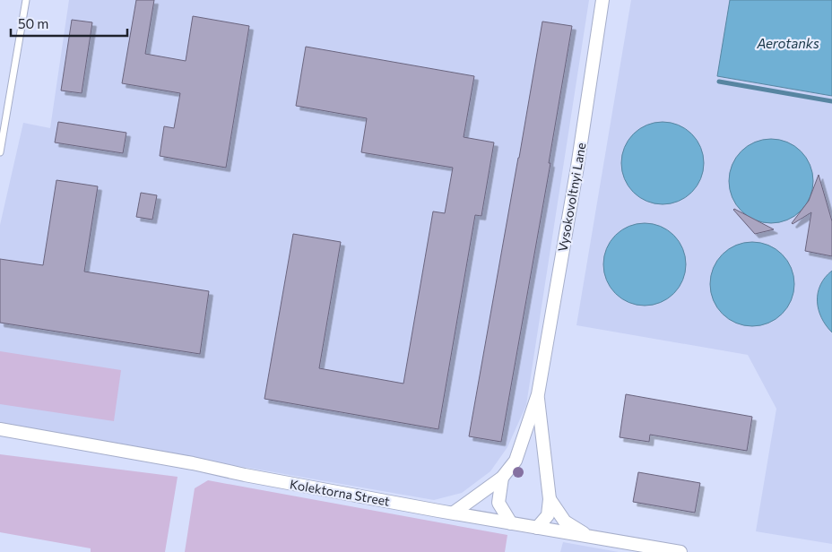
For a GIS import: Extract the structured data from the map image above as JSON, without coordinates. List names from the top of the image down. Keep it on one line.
{"streets":{"street":["Vysokovoltnyi Lane","Kolektorna Street"]},"crossings":[["Vysokovoltnyi Lane","Kolektorna Street"]],"water":["Aerotanks"],"scale_bar":"50 m"}
